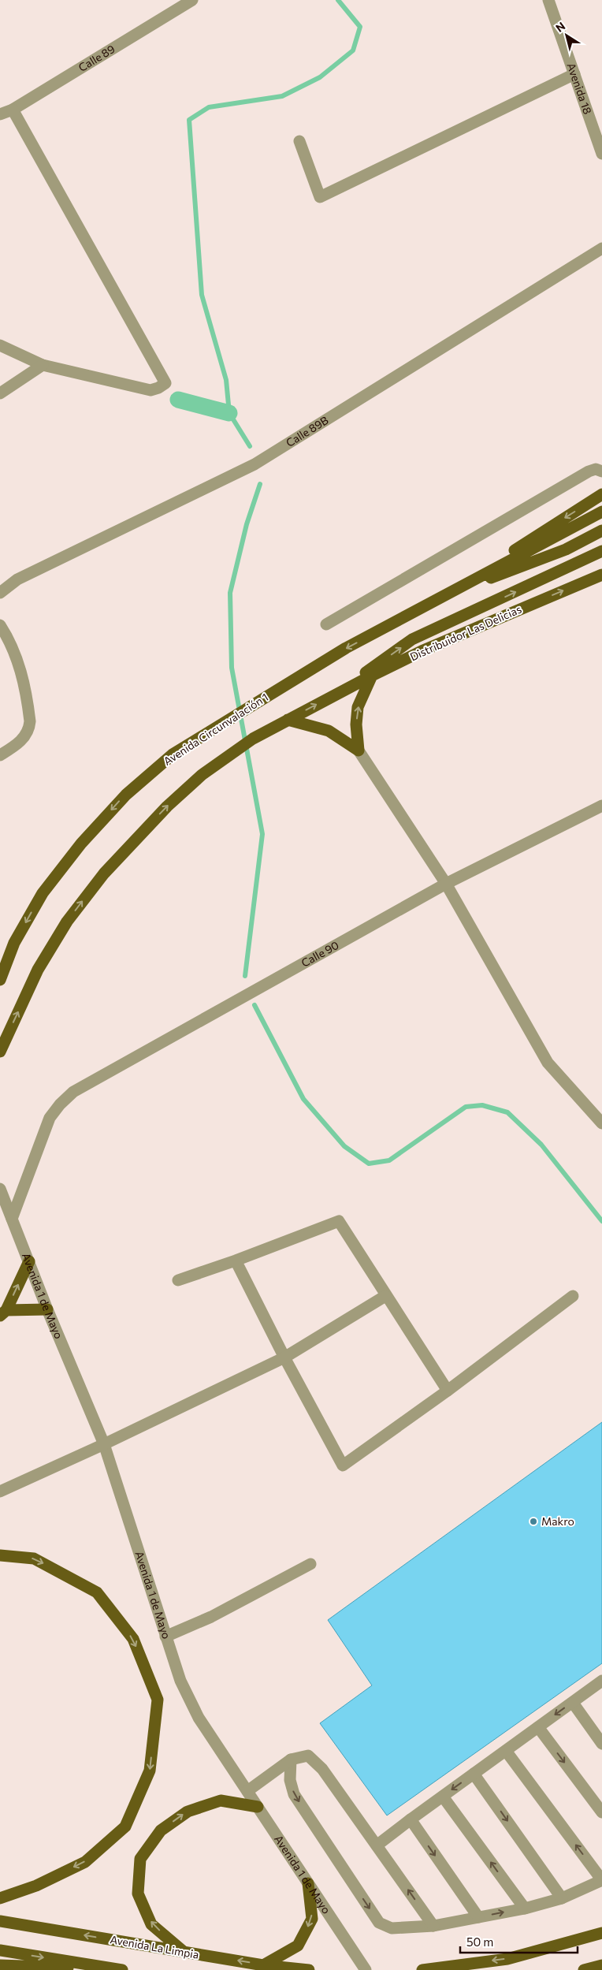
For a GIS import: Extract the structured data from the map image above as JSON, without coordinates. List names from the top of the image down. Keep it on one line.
{"streets":{"main road":["Distribuidor Las Delicias","Avenida Circunvalación 1","Avenida La Limpia"],"street":["Calle 89","Avenida 18","Calle 89B","Calle 90","Avenida 1 de Mayo"]},"crossings":[["Calle 90","Avenida 1 de Mayo"]],"places":["Makro"],"scale_bar":"50 m","north":"top left"}
